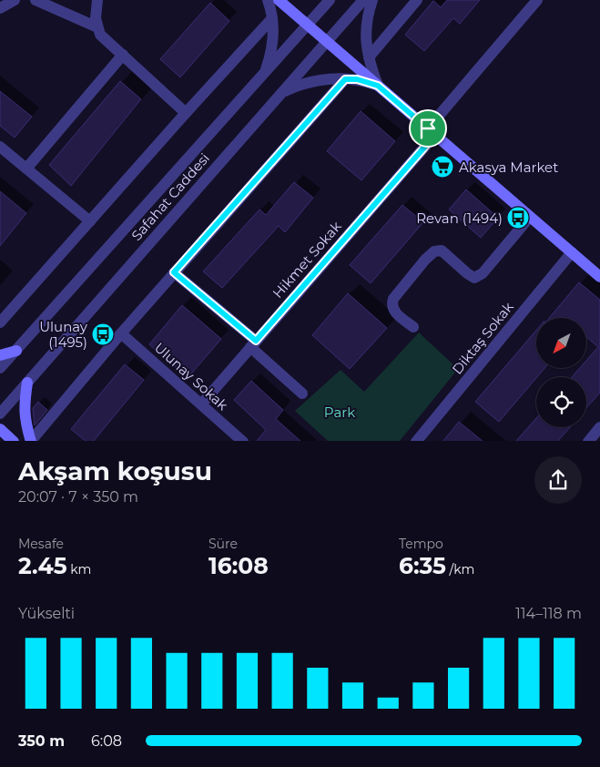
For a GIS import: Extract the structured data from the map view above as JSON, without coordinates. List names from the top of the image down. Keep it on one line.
{"streets":{"street":["Safahat Caddesi","Hikmet Sokak","Diktaş Sokak","Ulunay Sokak"]},"crossings":[["Hikmet Sokak","Ulunay Sokak"]],"parks":["Park"],"places":{"supermarket":["Akasya Market"],"bus stop":["Revan (1494)","Ulunay (1495)"]},"north":"bottom left","page":{"heading":["Akşam koşusu","20:07 · 7 × 350 m"],"stats":[["Mesafe","2.45 km"],["Süre","16:08"],["Tempo","6:35 /km"]],"chart":["Yükselti","114–118 m"],"list":[{"name":"350 m","note":"6:08"}]}}
